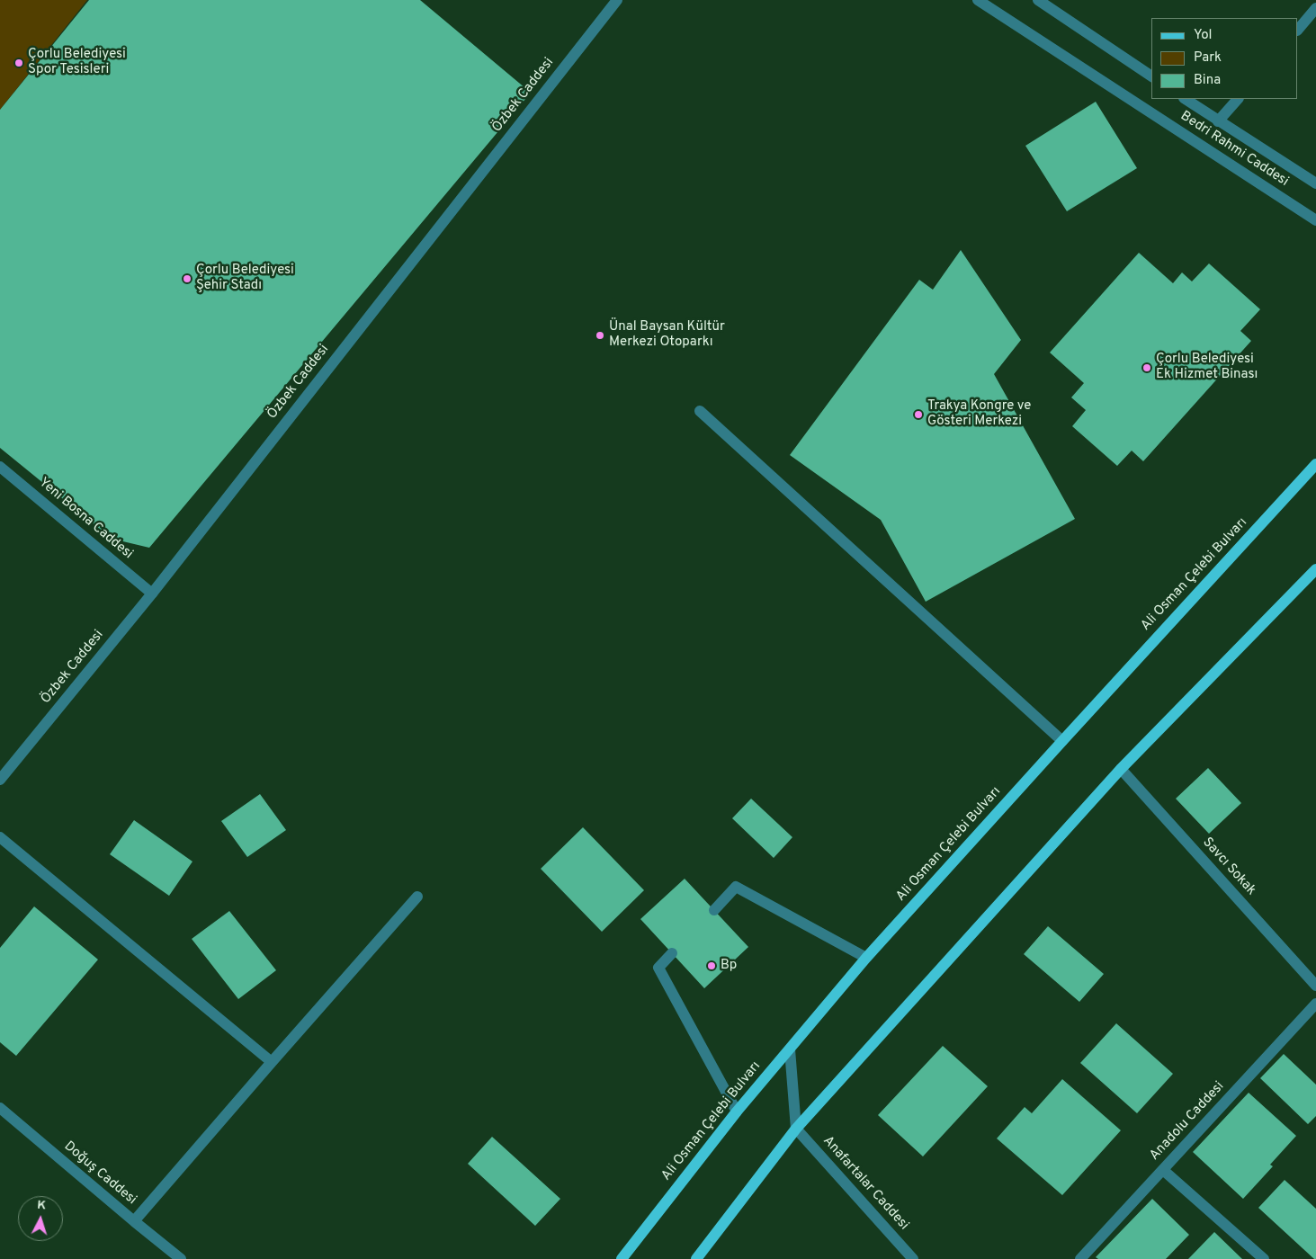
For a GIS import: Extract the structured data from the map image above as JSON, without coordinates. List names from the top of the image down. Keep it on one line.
{"streets":{"main road":["Ali Osman Çelebi Bulvarı"],"street":["Özbek Caddesi","Bedri Rahmi Caddesi","Yeni Bosna Caddesi","Savcı Sokak","Anadolu Caddesi","Doğuş Caddesi","Anafartalar Caddesi"]},"crossings":[["Özbek Caddesi","Yeni Bosna Caddesi"]],"places":["Çorlu Belediyesi Spor Tesisleri","Çorlu Belediyesi Şehir Stadı","Ünal Baysan Kültür Merkezi Otoparkı","Çorlu Belediyesi Ek Hizmet Binası","Trakya Kongre ve Gösteri Merkezi","Bp"],"legend":["Yol","Park","Bina"],"north":"top"}
